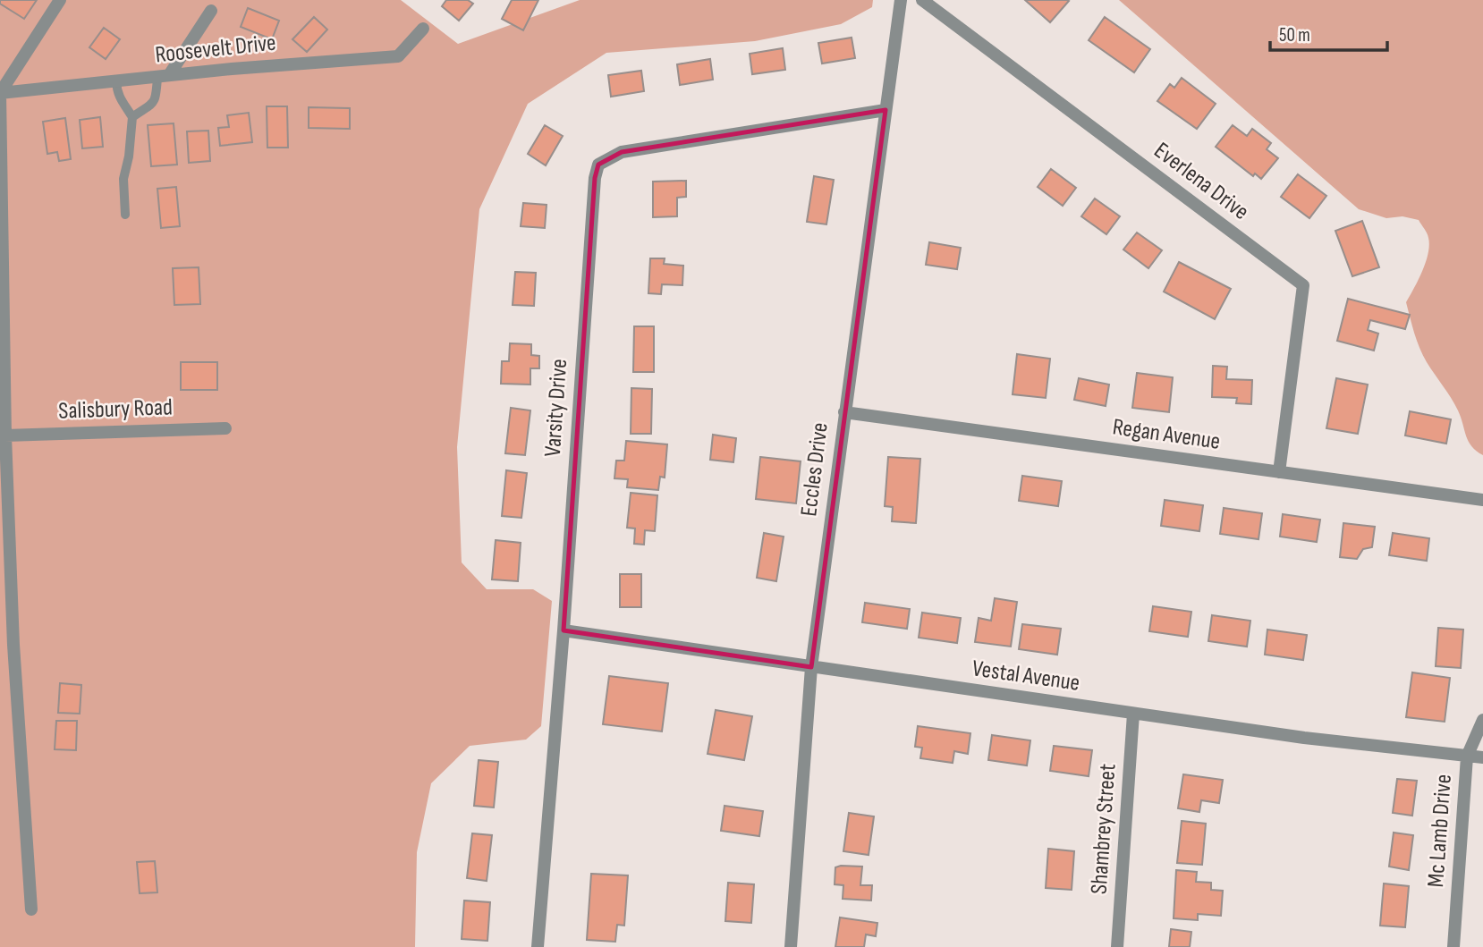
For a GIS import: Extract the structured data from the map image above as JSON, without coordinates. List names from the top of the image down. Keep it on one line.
{"streets":{"street":["Roosevelt Drive","Everlena Drive","Varsity Drive","Salisbury Road","Regan Avenue","Eccles Drive","Vestal Avenue","Shambrey Street","Mc Lamb Drive"]},"crossings":[["Everlena Drive","Regan Avenue"],["Varsity Drive","Eccles Drive"],["Varsity Drive","Vestal Avenue"],["Regan Avenue","Eccles Drive"],["Eccles Drive","Vestal Avenue"],["Vestal Avenue","Shambrey Street"],["Vestal Avenue","Mc Lamb Drive"]],"scale_bar":"50 m"}
